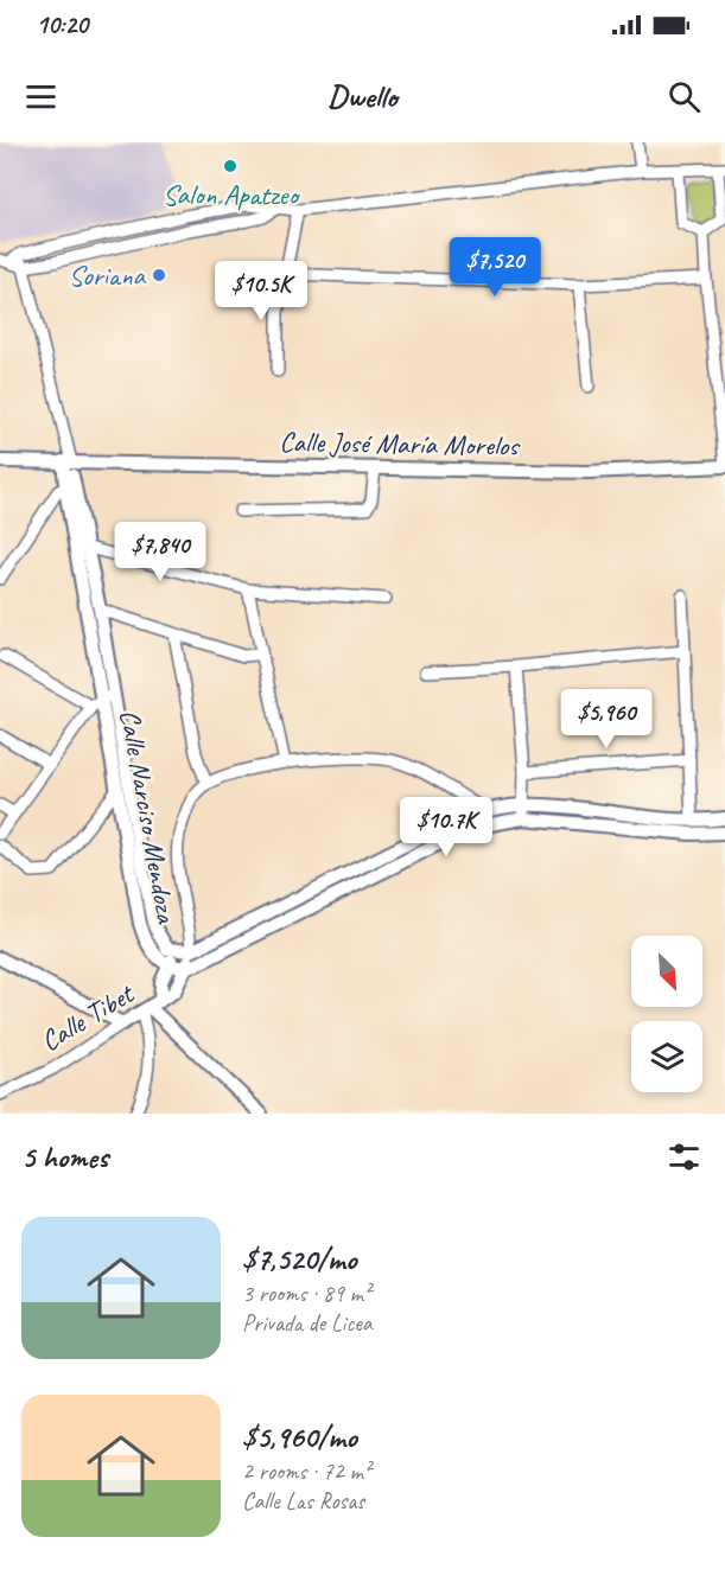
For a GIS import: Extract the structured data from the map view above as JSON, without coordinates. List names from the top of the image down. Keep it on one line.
{"streets":{"street":["Calle José María Morelos","Calle Narciso Mendoza","Calle Tibet"]},"crossings":[["Calle José María Morelos","Calle Narciso Mendoza"],["Calle Narciso Mendoza","Calle Tibet"]],"places":["Salon Apatzeo","Soriana"],"north":"bottom right","page":{"status":"10:20","header":"Dwello","price":["$7,520","$10.5K","$7,840","$5,960","$10.7K"],"heading":"5 homes","list":[{"name":"$7,520/mo","note":"3 rooms · 89 m² · Privada de Licea"},{"name":"$5,960/mo","note":"2 rooms · 72 m² · Calle Las Rosas"}]}}
